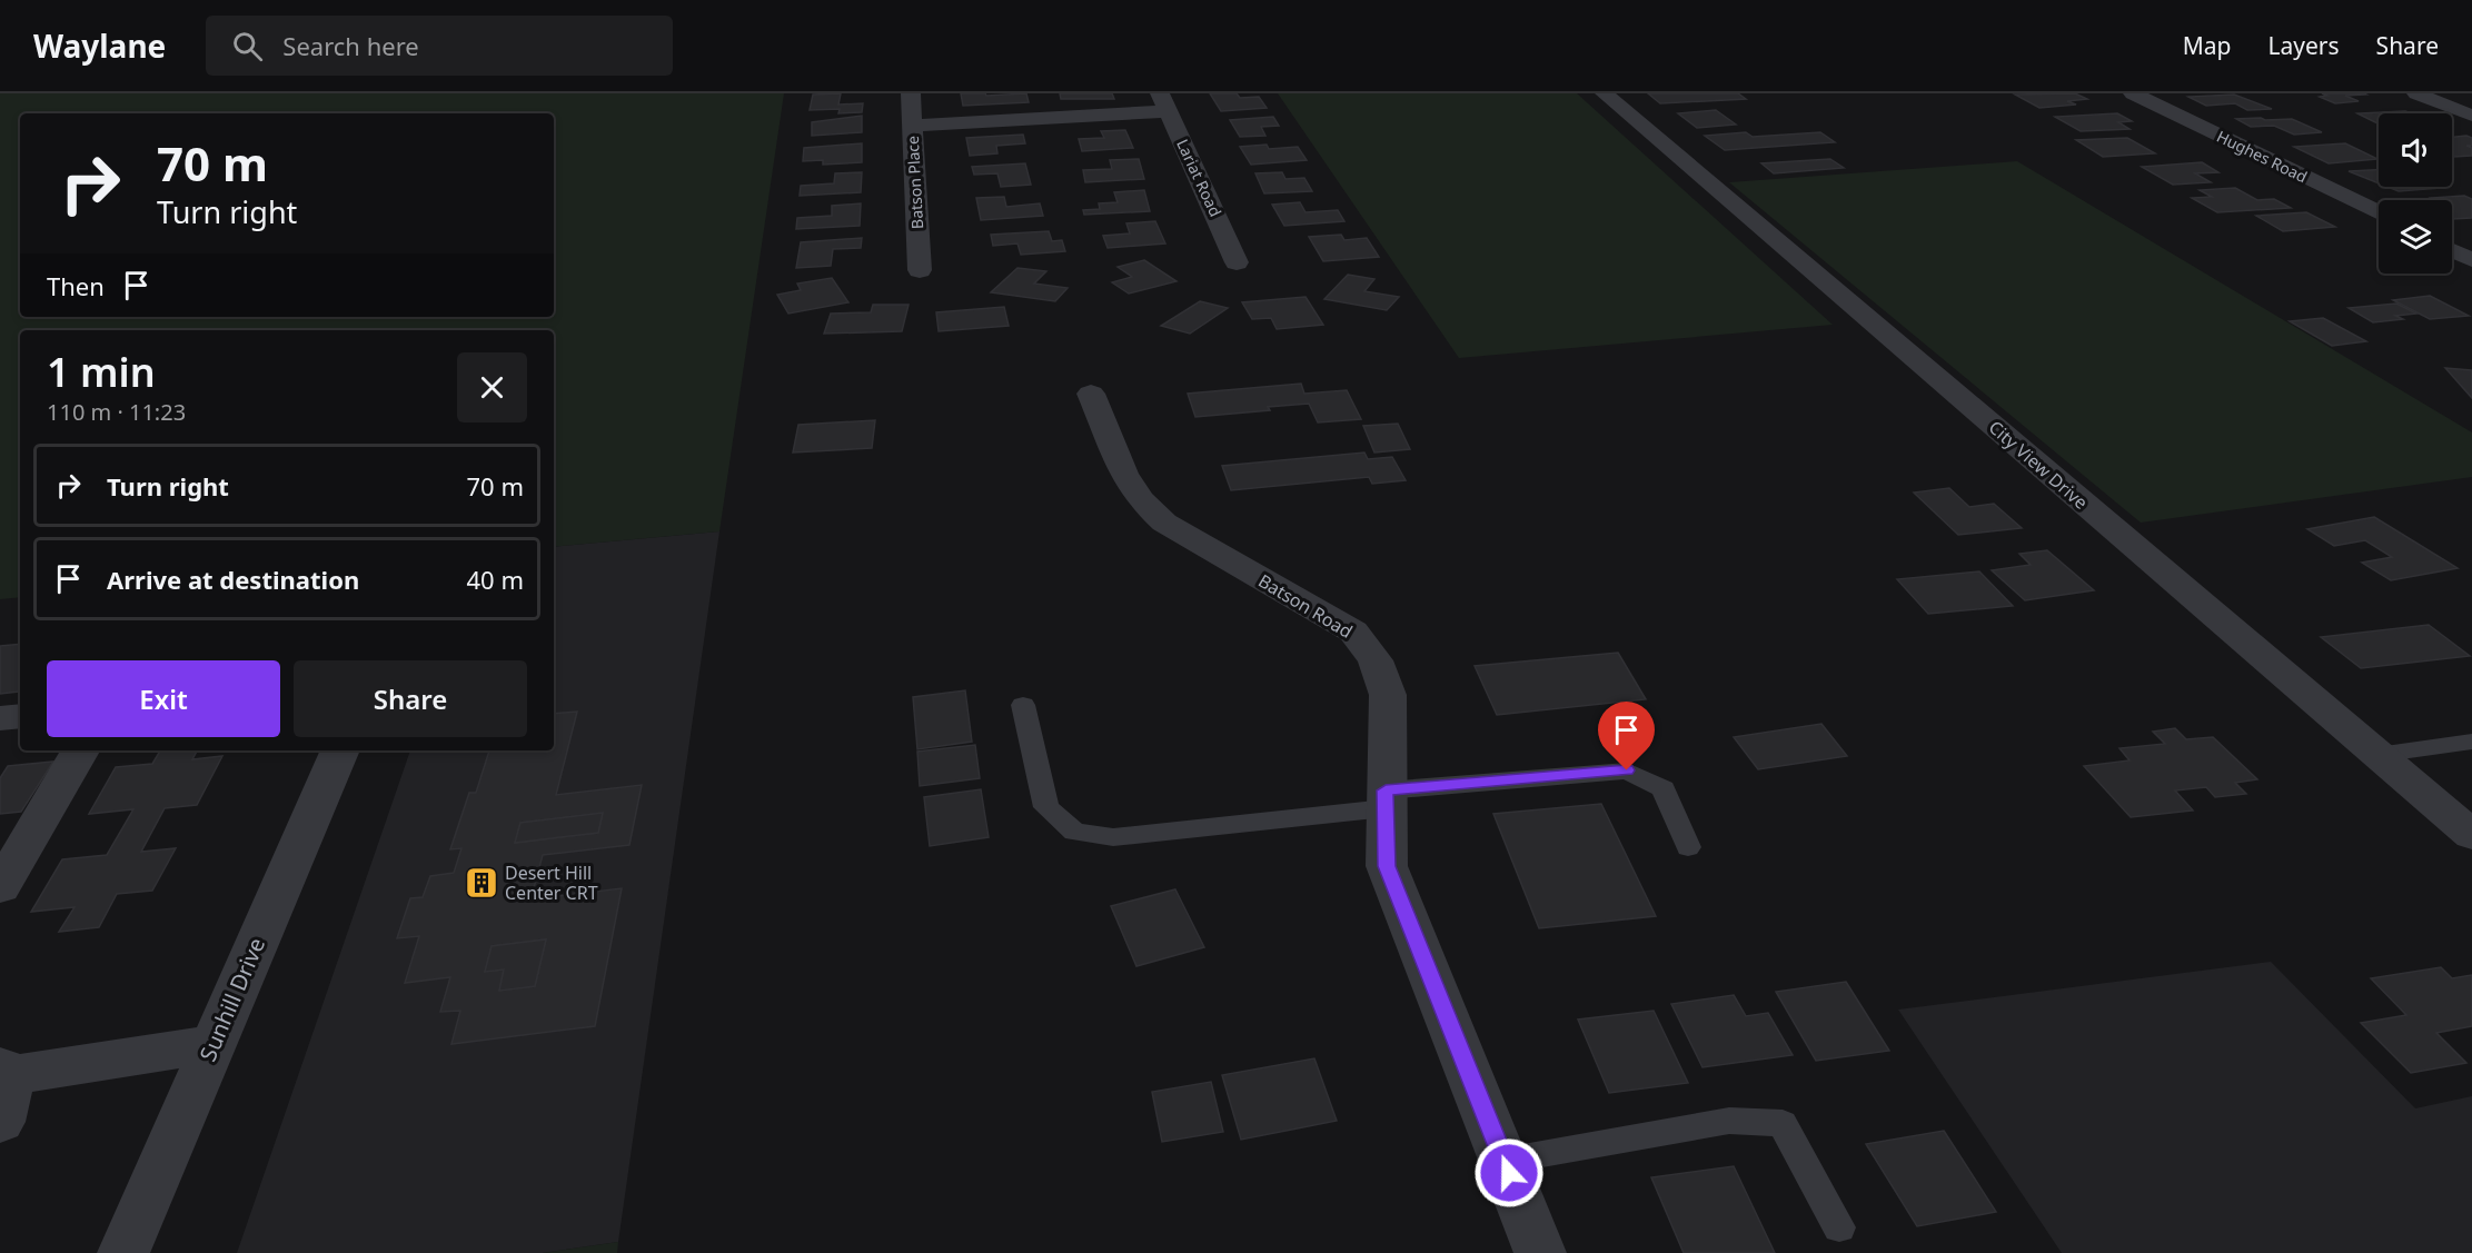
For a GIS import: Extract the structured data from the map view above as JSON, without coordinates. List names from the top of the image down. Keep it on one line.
{"streets":{"street":["Hughes Road","Lariat Road","Batson Place","City View Drive","Batson Road","Sunhill Drive"]},"places":{"building":["Desert Hill Center CRT"]},"page":{"header":"Waylane","search":"Search here","nav":["Map","Layers","Share"],"turn":["70 m","Turn right"],"then":"Then","heading":["1 min","110 m · 11:23"],"list":[{"name":"Turn right","value":"70 m"},{"name":"Arrive at destination","value":"40 m"}],"buttons":["Exit","Share"]}}
